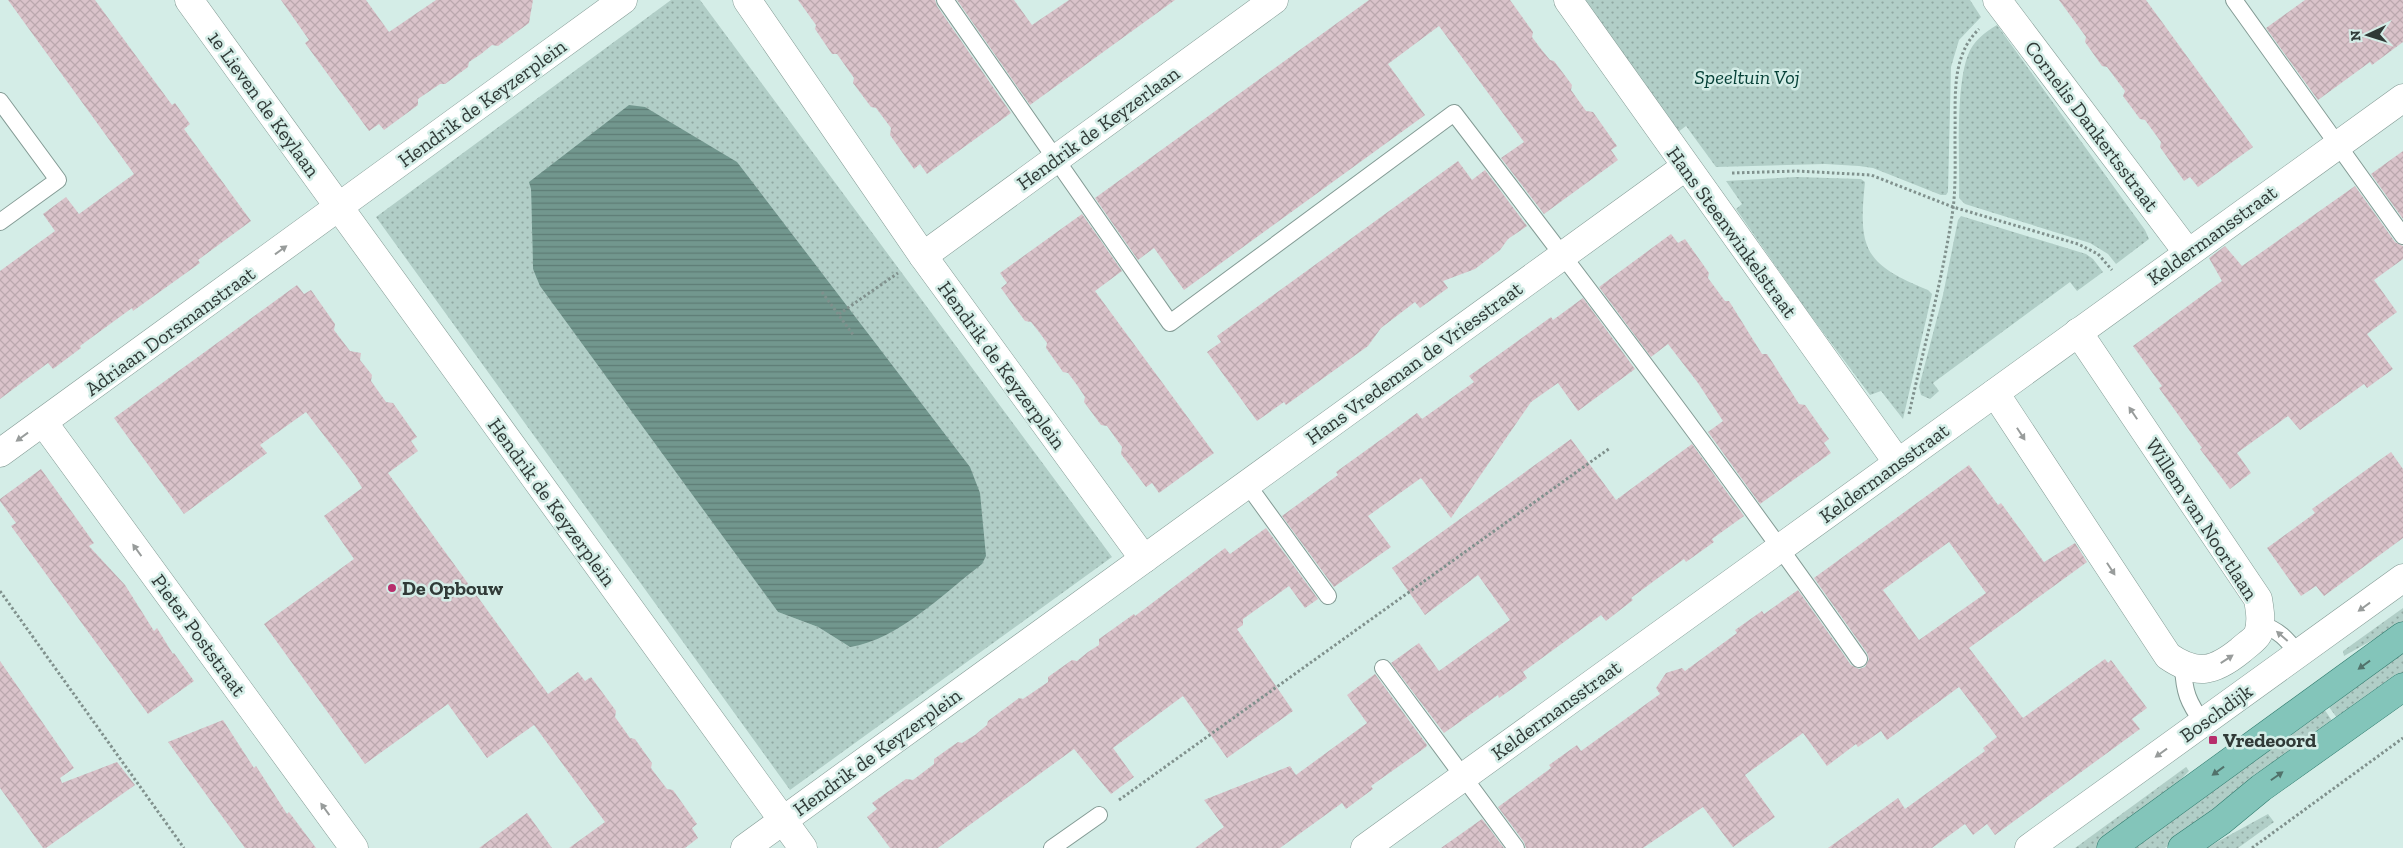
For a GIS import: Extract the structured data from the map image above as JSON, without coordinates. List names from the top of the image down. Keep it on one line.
{"streets":{"street":["Hendrik de Keyzerplein","1e Lieven de Keylaan","Cornelis Dankertsstraat","Hendrik de Keyzerlaan","Hans Steenwinkelstraat","Keldermansstraat","Adriaan Dorsmanstraat","Hans Vredeman de Vriesstraat","Willem van Noortlaan","Pieter Poststraat","Boschdijk"]},"crossings":[["Hendrik de Keyzerplein","1e Lieven de Keylaan"],["Hendrik de Keyzerplein","Hendrik de Keyzerlaan"],["Hendrik de Keyzerplein","Adriaan Dorsmanstraat"],["Hendrik de Keyzerplein","Hans Vredeman de Vriesstraat"],["1e Lieven de Keylaan","Adriaan Dorsmanstraat"],["Cornelis Dankertsstraat","Keldermansstraat"],["Hans Steenwinkelstraat","Keldermansstraat"],["Hans Steenwinkelstraat","Hans Vredeman de Vriesstraat"],["Keldermansstraat","Willem van Noortlaan"],["Adriaan Dorsmanstraat","Pieter Poststraat"]],"one_way":["Pieter Poststraat","Boschdijk"],"parks":["Speeltuin Voj"],"places":{"other":["De Opbouw"],"transit":["Vredeoord"]},"north":"left"}
